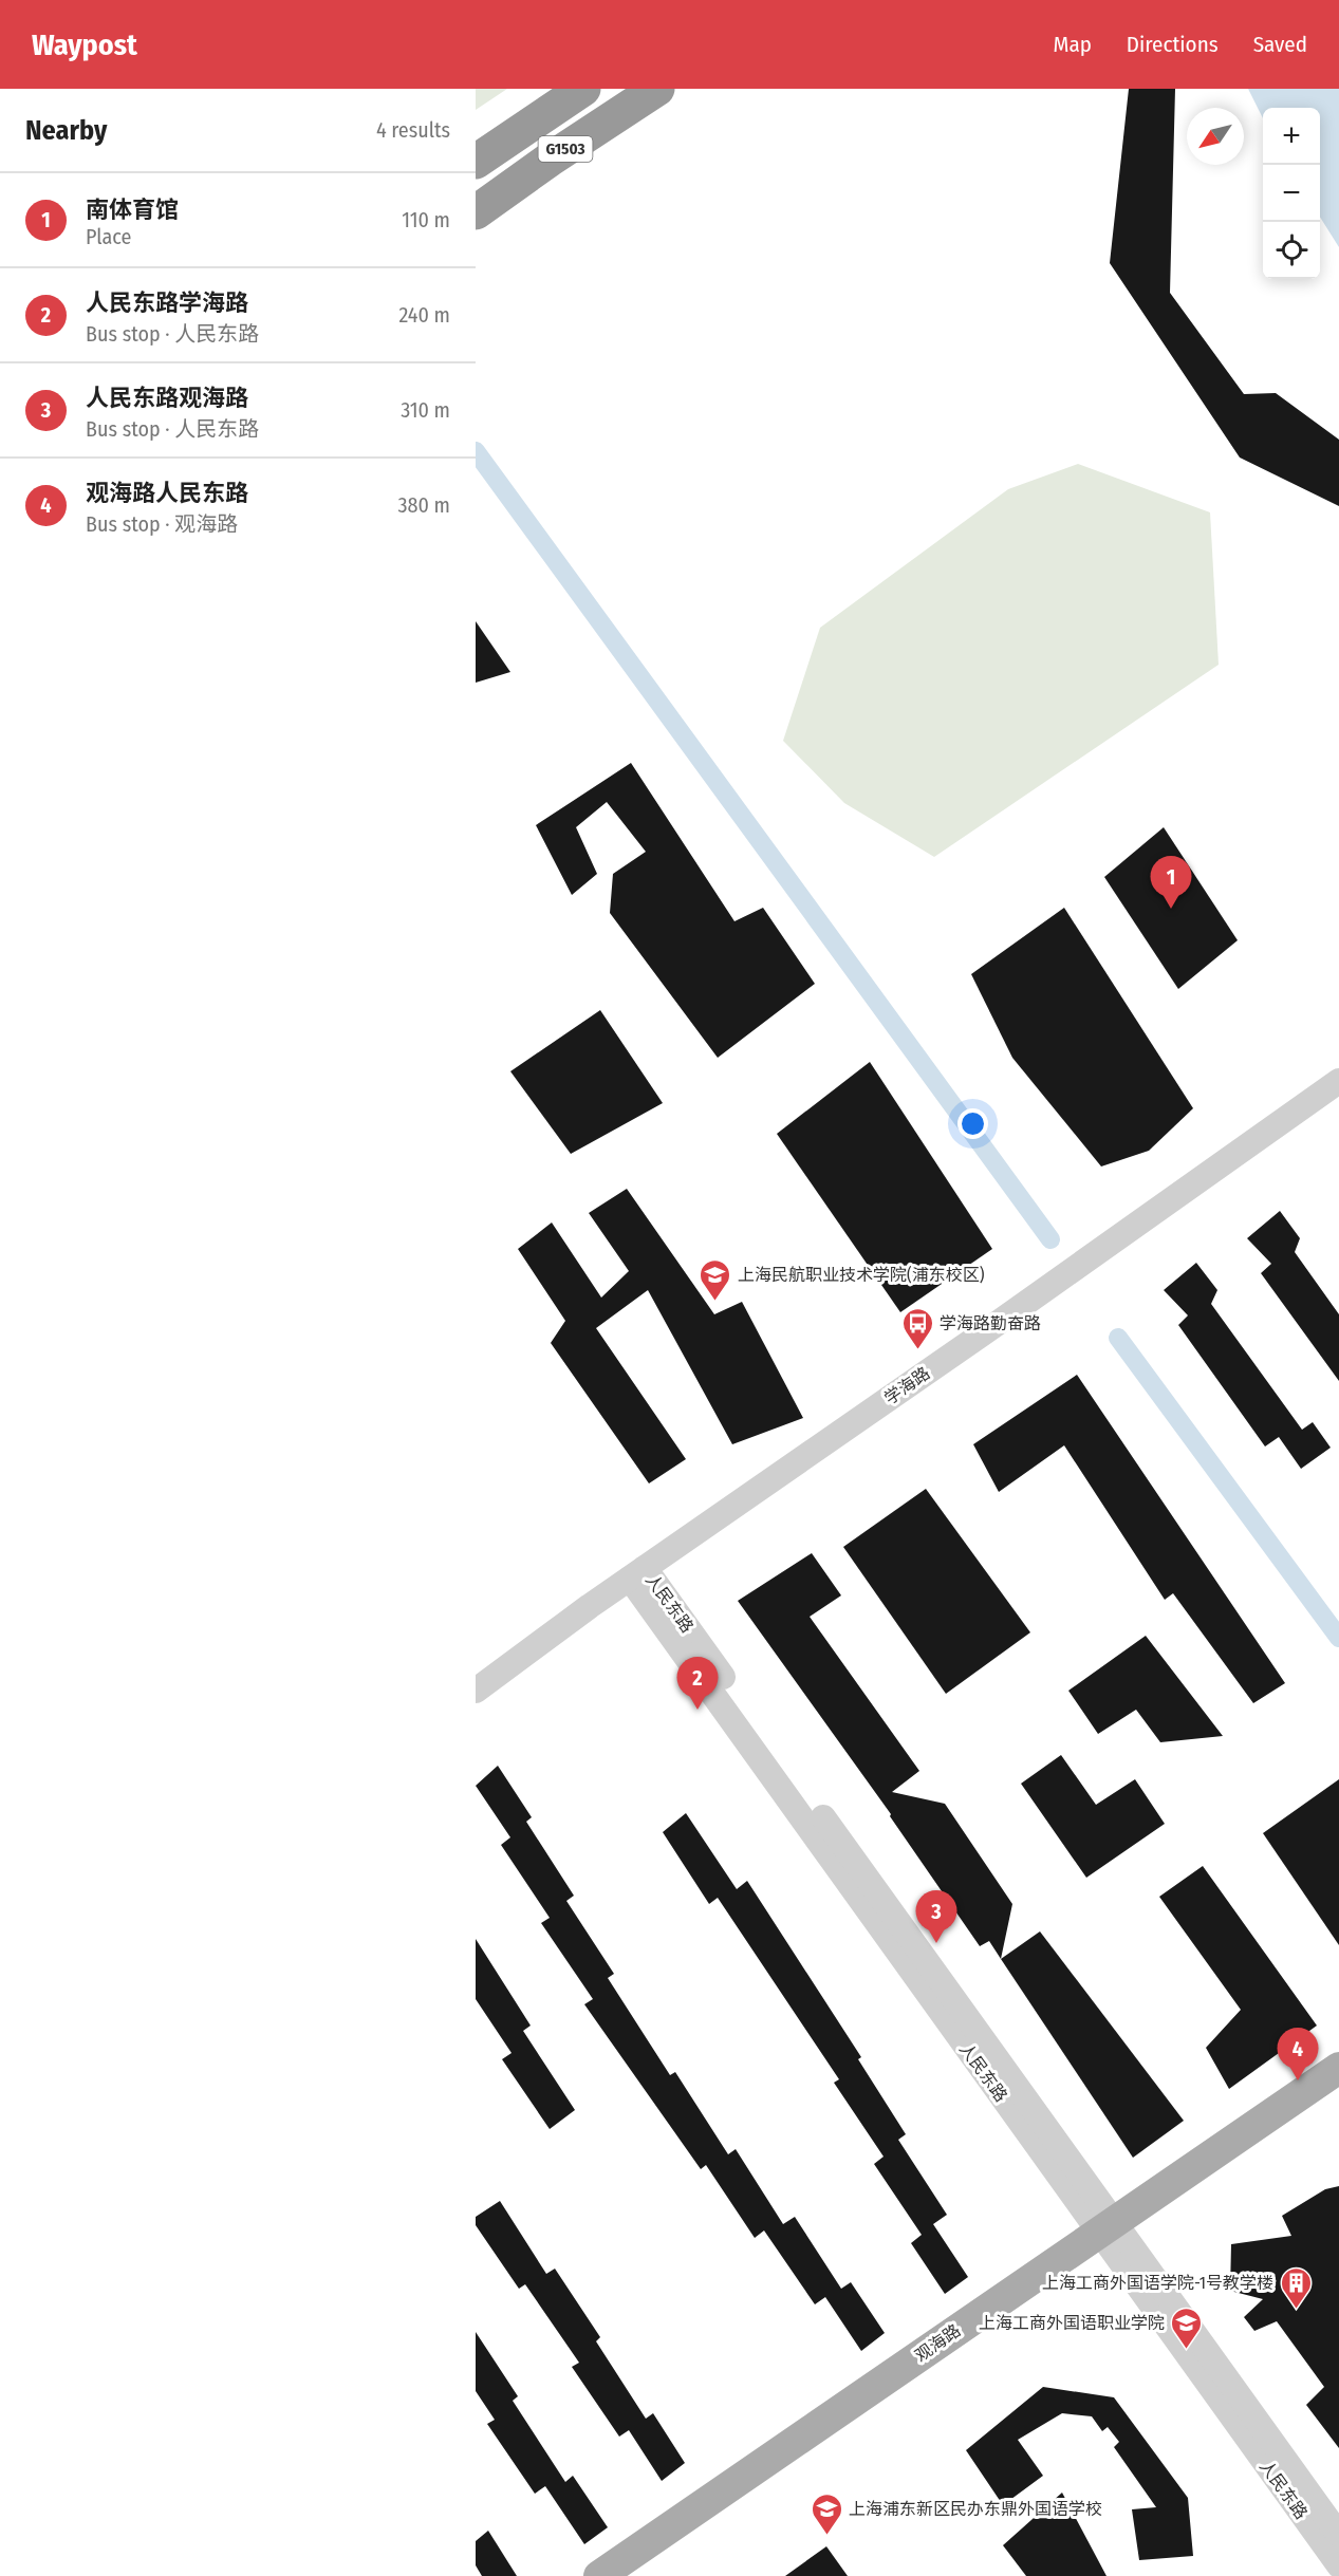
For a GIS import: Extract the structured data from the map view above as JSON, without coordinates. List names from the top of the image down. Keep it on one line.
{"streets":{"highway":["G1503"],"main road":["观海路"],"street":["学海路","人民东路"]},"crossings":[["学海路","人民东路"],["人民东路","观海路"]],"places":{"school or university":["上海民航职业技术学院(浦东校区)","上海工商外国语职业学院","上海浦东新区民办东鼎外国语学校"],"bus stop":["学海路勤奋路"],"building":["上海工商外国语学院-1号教学楼"]},"north":"bottom left","page":{"header":"Waypost","nav":["Map","Directions","Saved"],"heading":["Nearby","4 results"],"map_buttons":["+","−"],"list":[{"mark":"1","name":"南体育馆","note":"Place","value":"110 m"},{"mark":"2","name":"人民东路学海路","note":"Bus stop · 人民东路","value":"240 m"},{"mark":"3","name":"人民东路观海路","note":"Bus stop · 人民东路","value":"310 m"},{"mark":"4","name":"观海路人民东路","note":"Bus stop · 观海路","value":"380 m"}],"pins":["1","2","3","4"]}}
